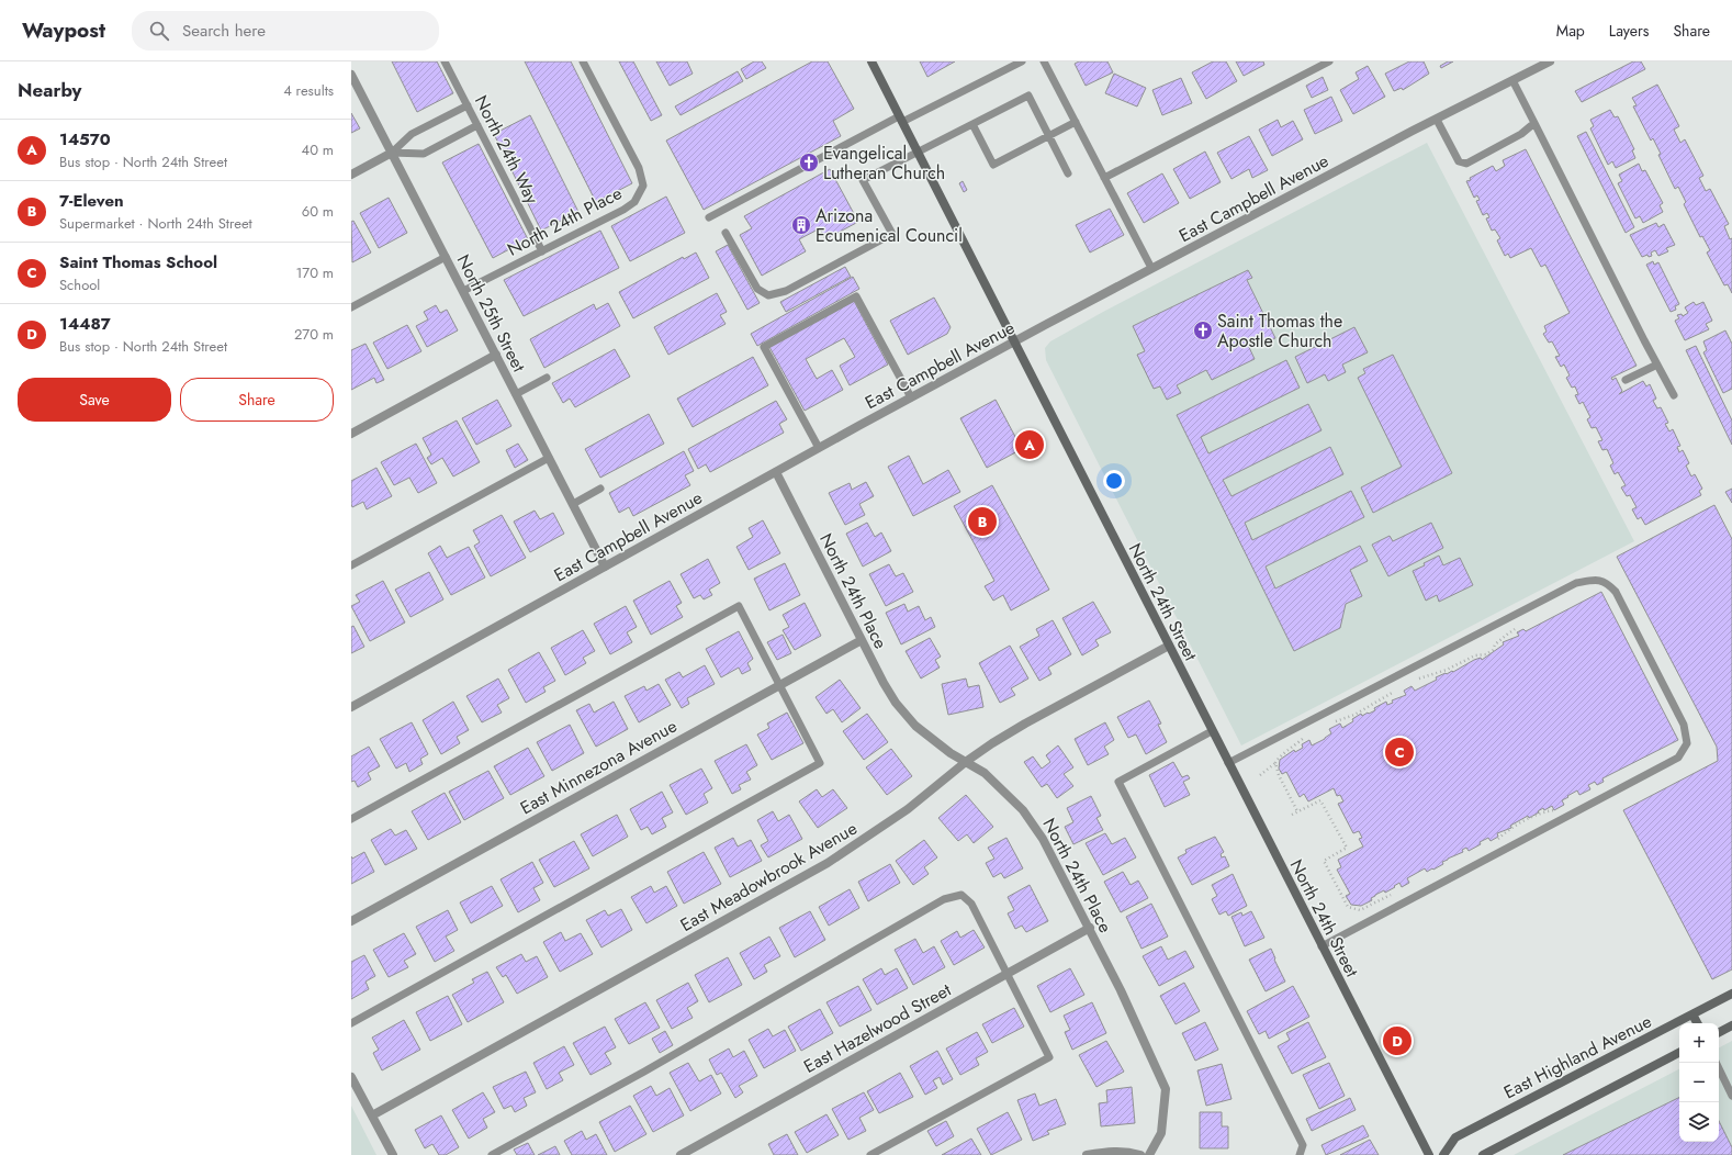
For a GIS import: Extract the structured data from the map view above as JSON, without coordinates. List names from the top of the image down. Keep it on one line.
{"streets":{"main road":["North 24th Street","East Highland Avenue"],"street":["East Campbell Avenue","North 24th Place","North 25th Street","East Minnezona Avenue","East Meadowbrook Avenue","East Hazelwood Street"],"lane":["North 24th Way"]},"crossings":[["North 24th Way","North 24th Place"],["East Campbell Avenue","North 24th Place"],["East Campbell Avenue","North 25th Street"],["East Campbell Avenue","North 24th Street"],["North 24th Place","North 25th Street"],["North 24th Place","East Minnezona Avenue"],["North 24th Place","East Meadowbrook Avenue"],["North 24th Place","East Hazelwood Street"],["North 24th Street","East Meadowbrook Avenue"]],"places":{"church":["Evangelical Lutheran Church","Saint Thomas the Apostle Church"],"building":["Arizona Ecumenical Council"]},"page":{"header":"Waypost","search":"Search here","nav":["Map","Layers","Share"],"heading":["Nearby","4 results"],"list":[{"mark":"A","name":"14570","note":"Bus stop · North 24th Street","value":"40 m"},{"mark":"B","name":"7-Eleven","note":"Supermarket · North 24th Street","value":"60 m"},{"mark":"C","name":"Saint Thomas School","note":"School","value":"170 m"},{"mark":"D","name":"14487","note":"Bus stop · North 24th Street","value":"270 m"}],"buttons":["Save","Share"],"pins":["A","B","C","D"],"map_buttons":["+","−"]}}
